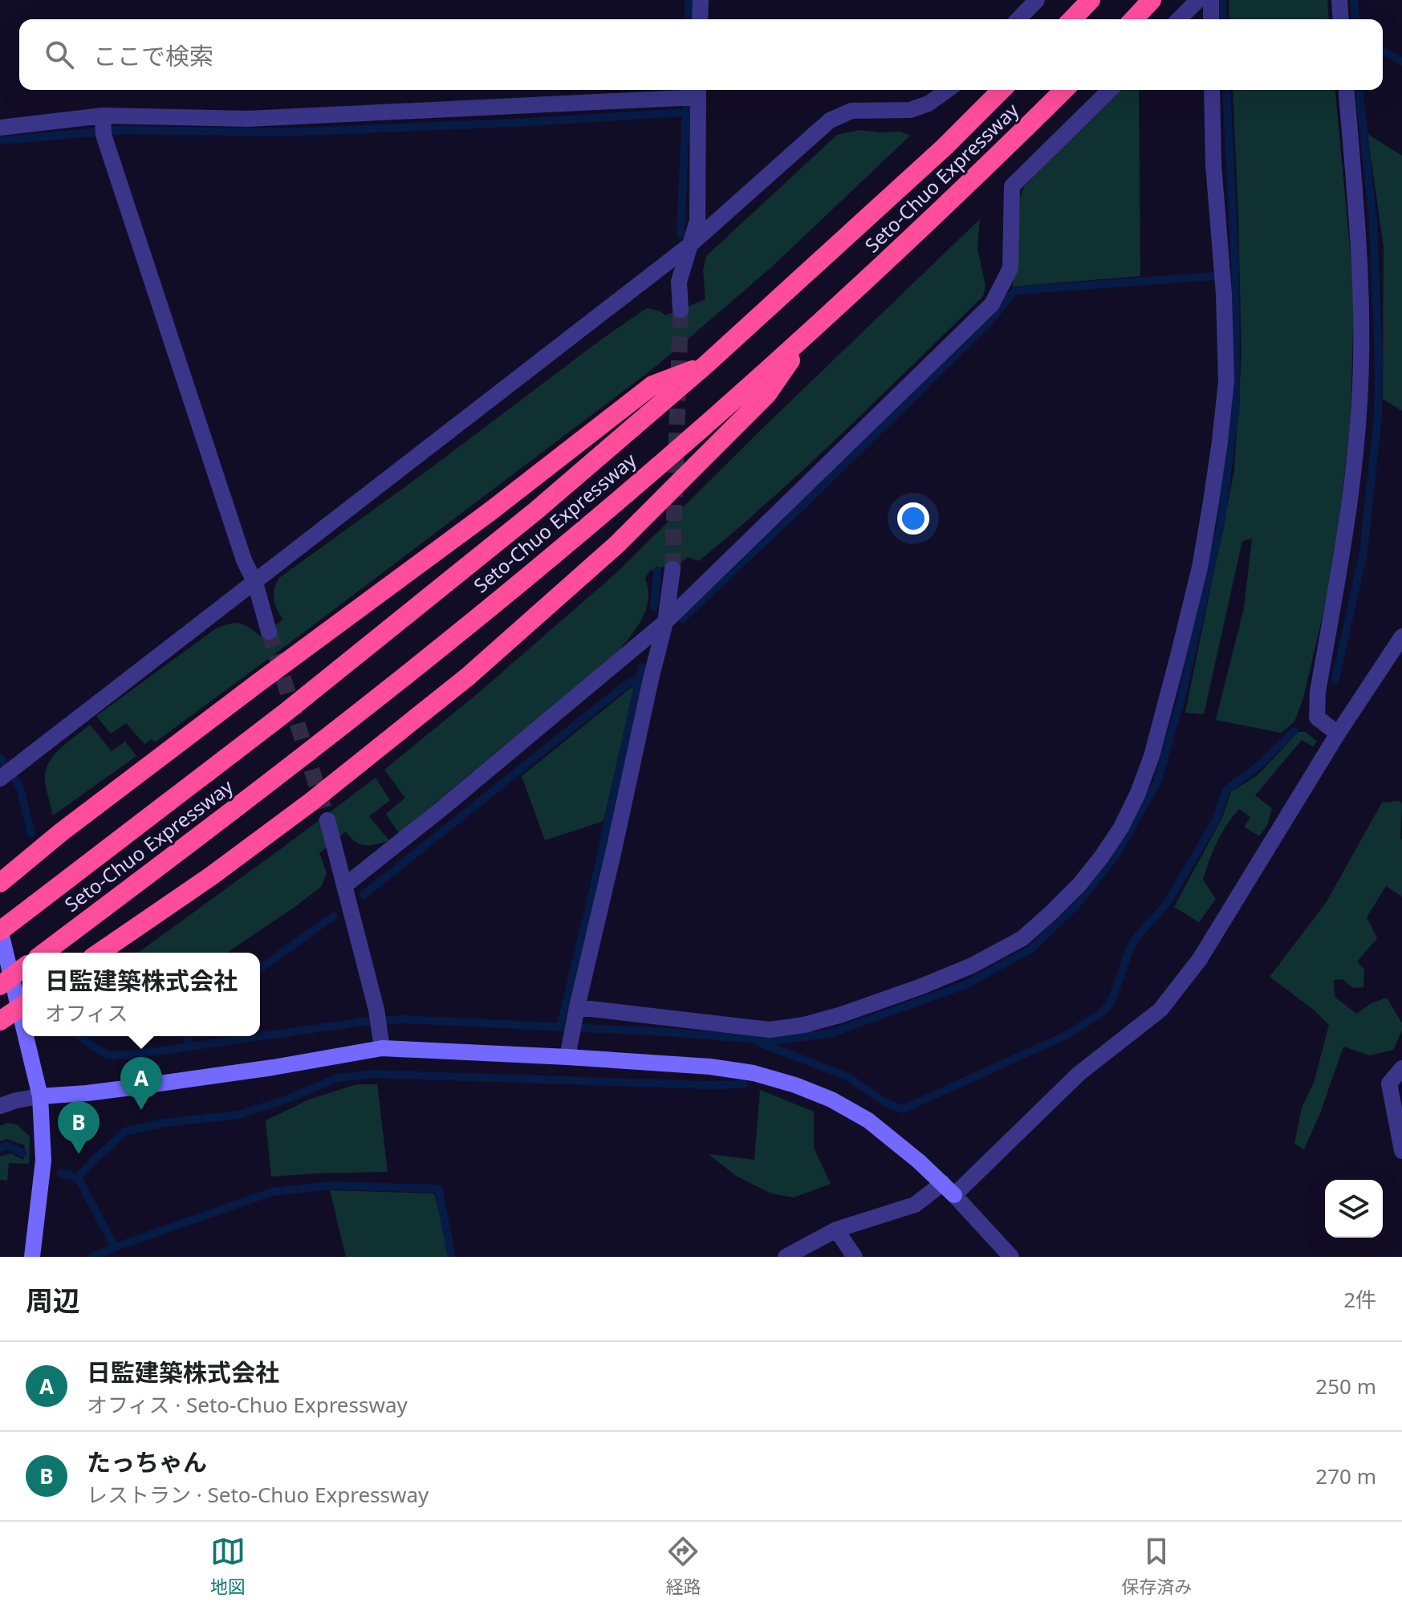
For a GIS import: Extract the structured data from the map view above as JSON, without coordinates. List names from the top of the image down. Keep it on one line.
{"streets":{"highway":["Seto-Chuo Expressway"]},"page":{"search":"ここで検索","popup":["日監建築株式会社","オフィス"],"pins":["A","B"],"heading":["周辺","2件"],"list":[{"mark":"A","name":"日監建築株式会社","note":"オフィス · Seto-Chuo Expressway","value":"250 m"},{"mark":"B","name":"たっちゃん","note":"レストラン · Seto-Chuo Expressway","value":"270 m"}],"nav":["地図","経路","保存済み"]}}
